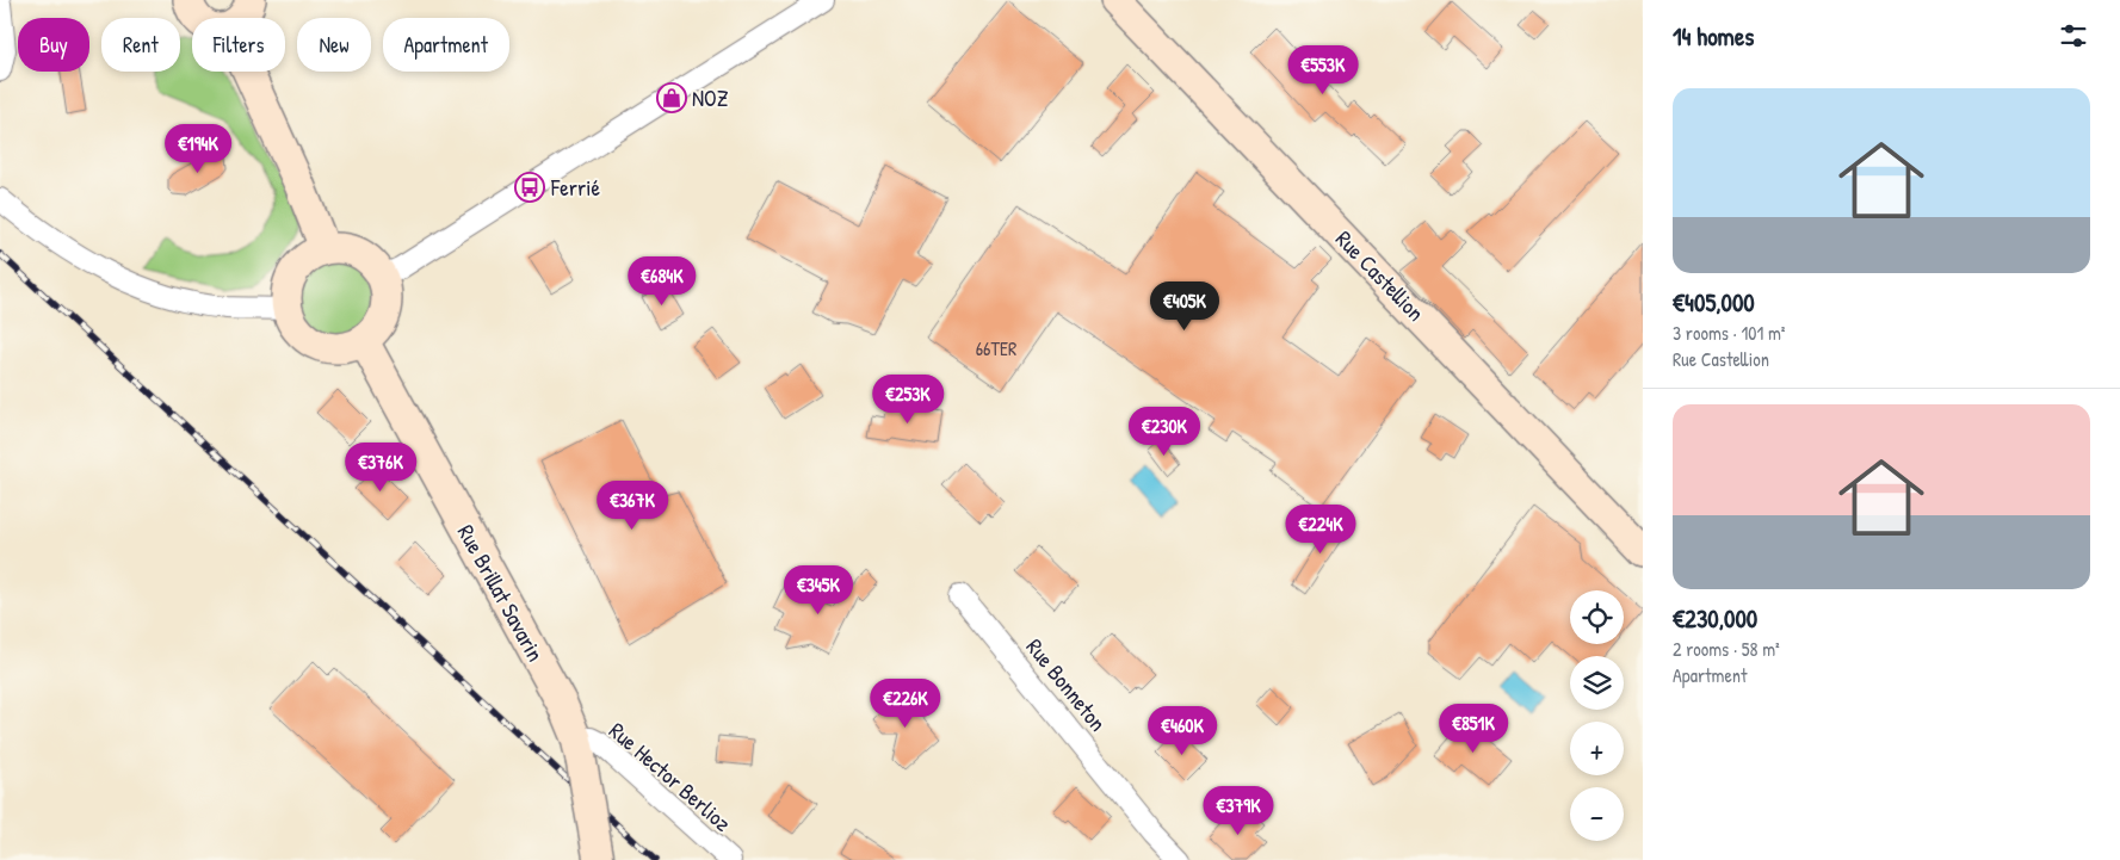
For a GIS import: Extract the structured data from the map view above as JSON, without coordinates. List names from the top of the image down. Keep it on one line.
{"streets":{"main road":["Rue Castellion","Rue Brillat Savarin"],"street":["Rue Bonneton","Rue Hector Berlioz"]},"crossings":[["Rue Brillat Savarin","Rue Hector Berlioz"]],"places":{"shop":["NOZ"],"bus stop":["Ferrié"]},"house_numbers":["66TER"],"page":{"heading":"14 homes","chip":["Buy","Rent","Filters","New","Apartment"],"price":["€553K","€194K","€684K","€405K","€253K","€230K","€376K","€367K","€224K","€345K","€226K","€851K","€460K","€379K"],"list":[{"name":"€405,000","note":"3 rooms · 101 m² · Rue Castellion"},{"name":"€230,000","note":"2 rooms · 58 m² · Apartment"}],"map_buttons":["+","−"]}}
